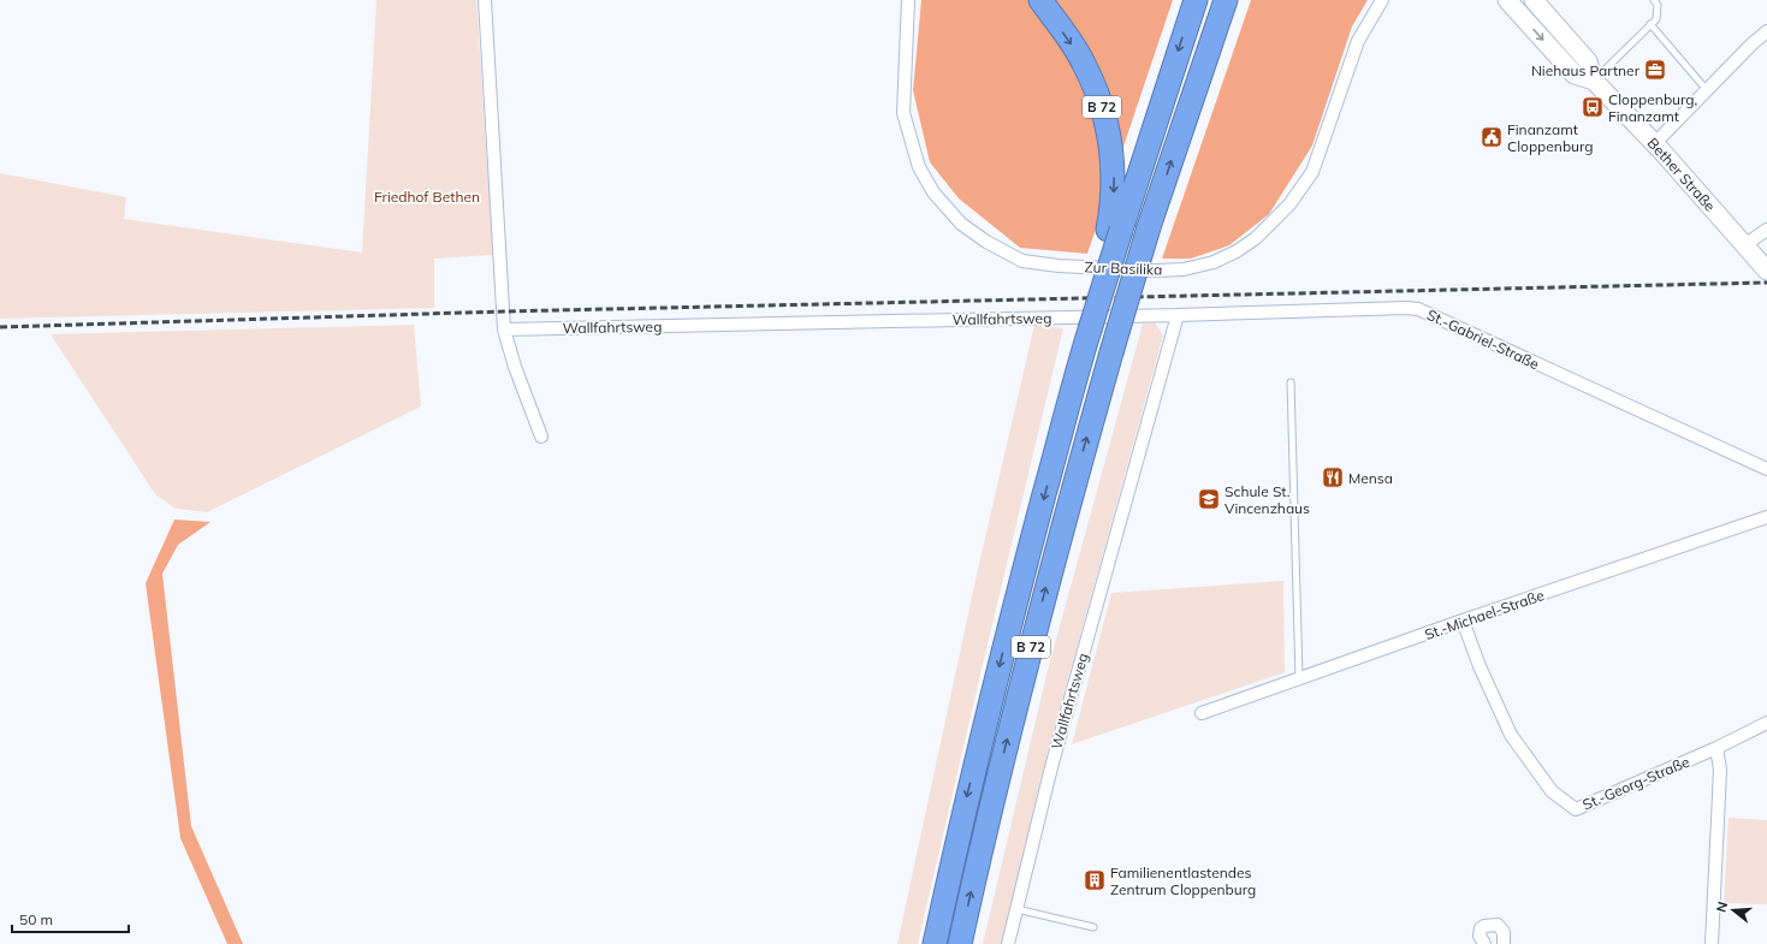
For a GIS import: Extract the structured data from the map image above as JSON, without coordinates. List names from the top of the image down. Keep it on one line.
{"streets":{"highway":["B 72"],"street":["Bether Straße","Zur Basilika","Wallfahrtsweg","St.-Gabriel-Straße","St.-Michael-Straße","St.-Georg-Straße"]},"crossings":[["Wallfahrtsweg","St.-Gabriel-Straße"],["St.-Michael-Straße","St.-Georg-Straße"]],"parks":["Friedhof Bethen"],"places":{"office":["Niehaus Partner"],"bus stop":["Cloppenburg, Finanzamt"],"public building":["Finanzamt Cloppenburg"],"restaurant":["Mensa"],"school or university":["Schule St. Vincenzhaus"],"building":["Familienentlastendes Zentrum Cloppenburg"]},"scale_bar":"50 m","north":"left"}
